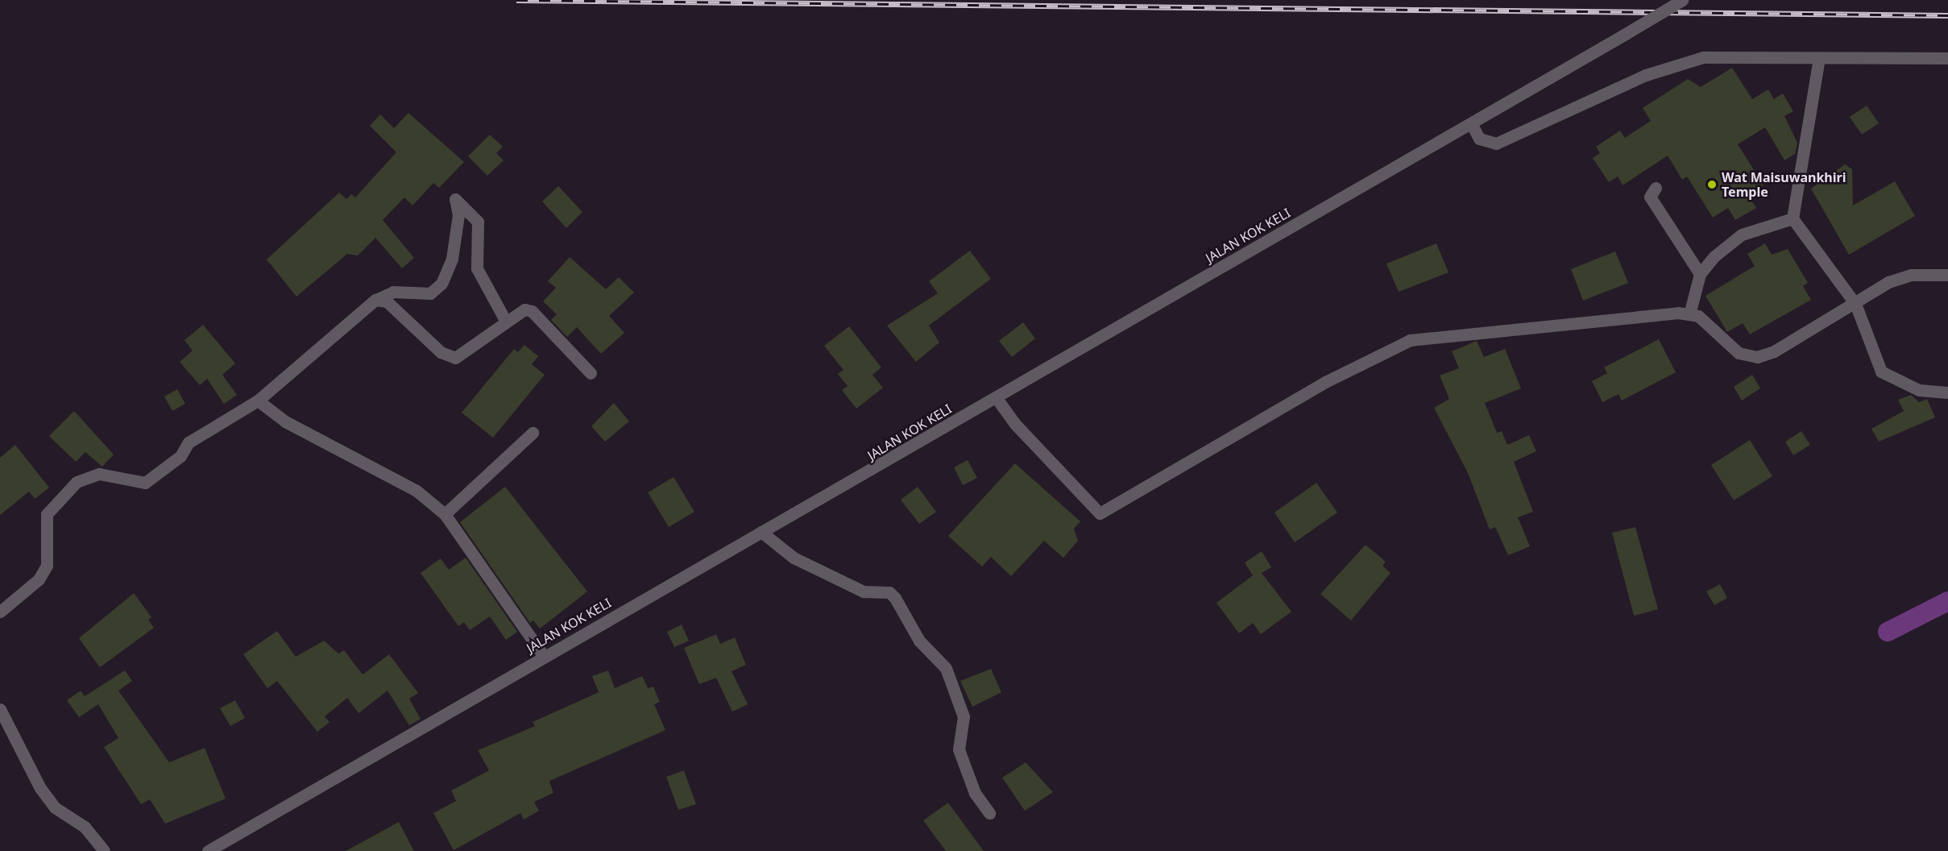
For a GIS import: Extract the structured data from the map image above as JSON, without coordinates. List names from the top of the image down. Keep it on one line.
{"streets":{"street":["JALAN KOK KELI"]},"places":["Wat Maisuwankhiri Temple"]}
